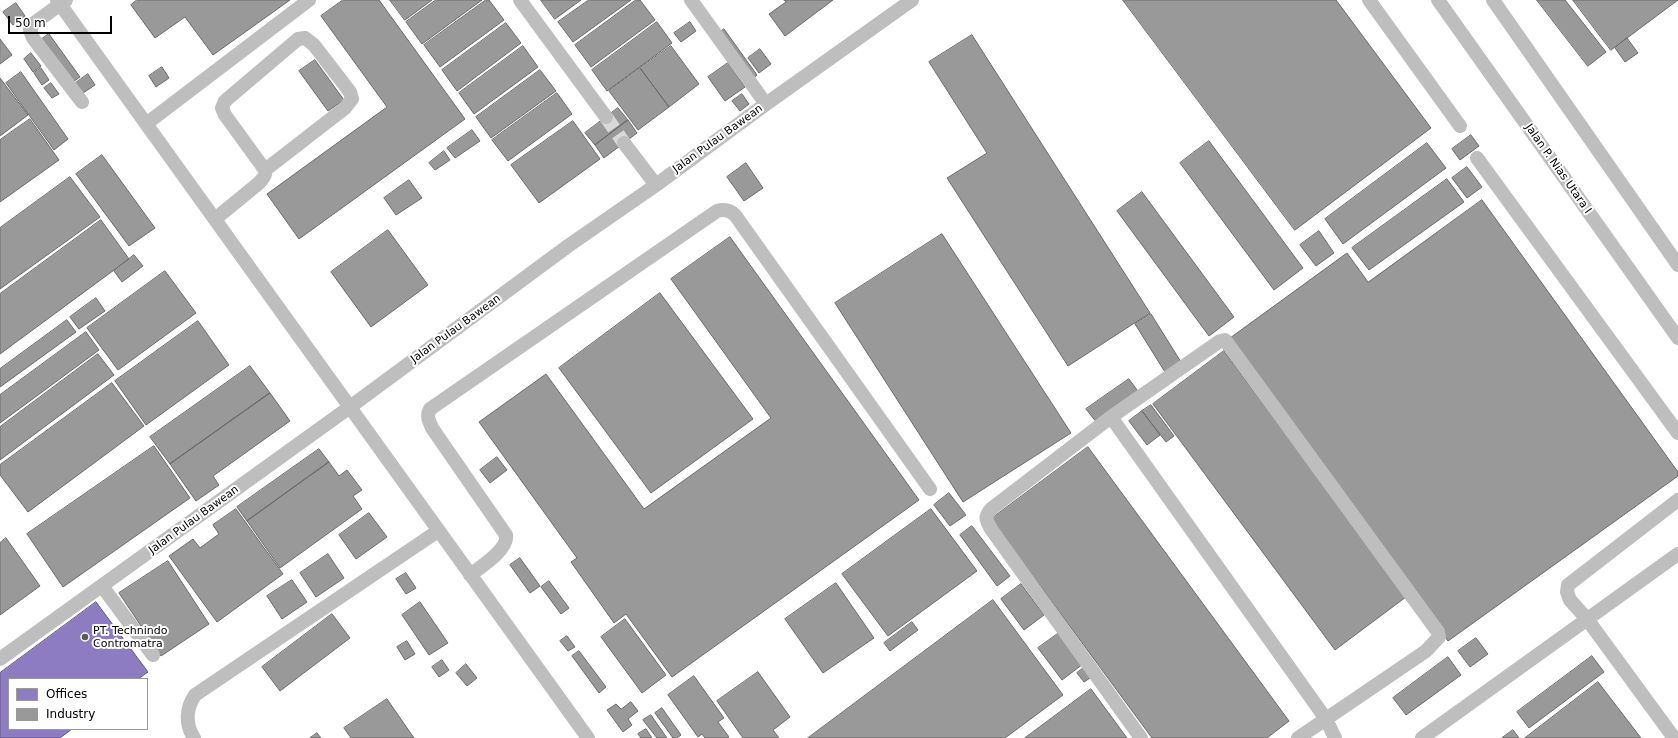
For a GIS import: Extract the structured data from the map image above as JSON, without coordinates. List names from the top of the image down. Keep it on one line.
{"streets":{"street":["Jalan Pulau Bawean","Jalan P. Nias Utara I"]},"places":["PT. Technindo Contromatra"],"legend":["Offices","Industry"],"scale_bar":"50 m"}
